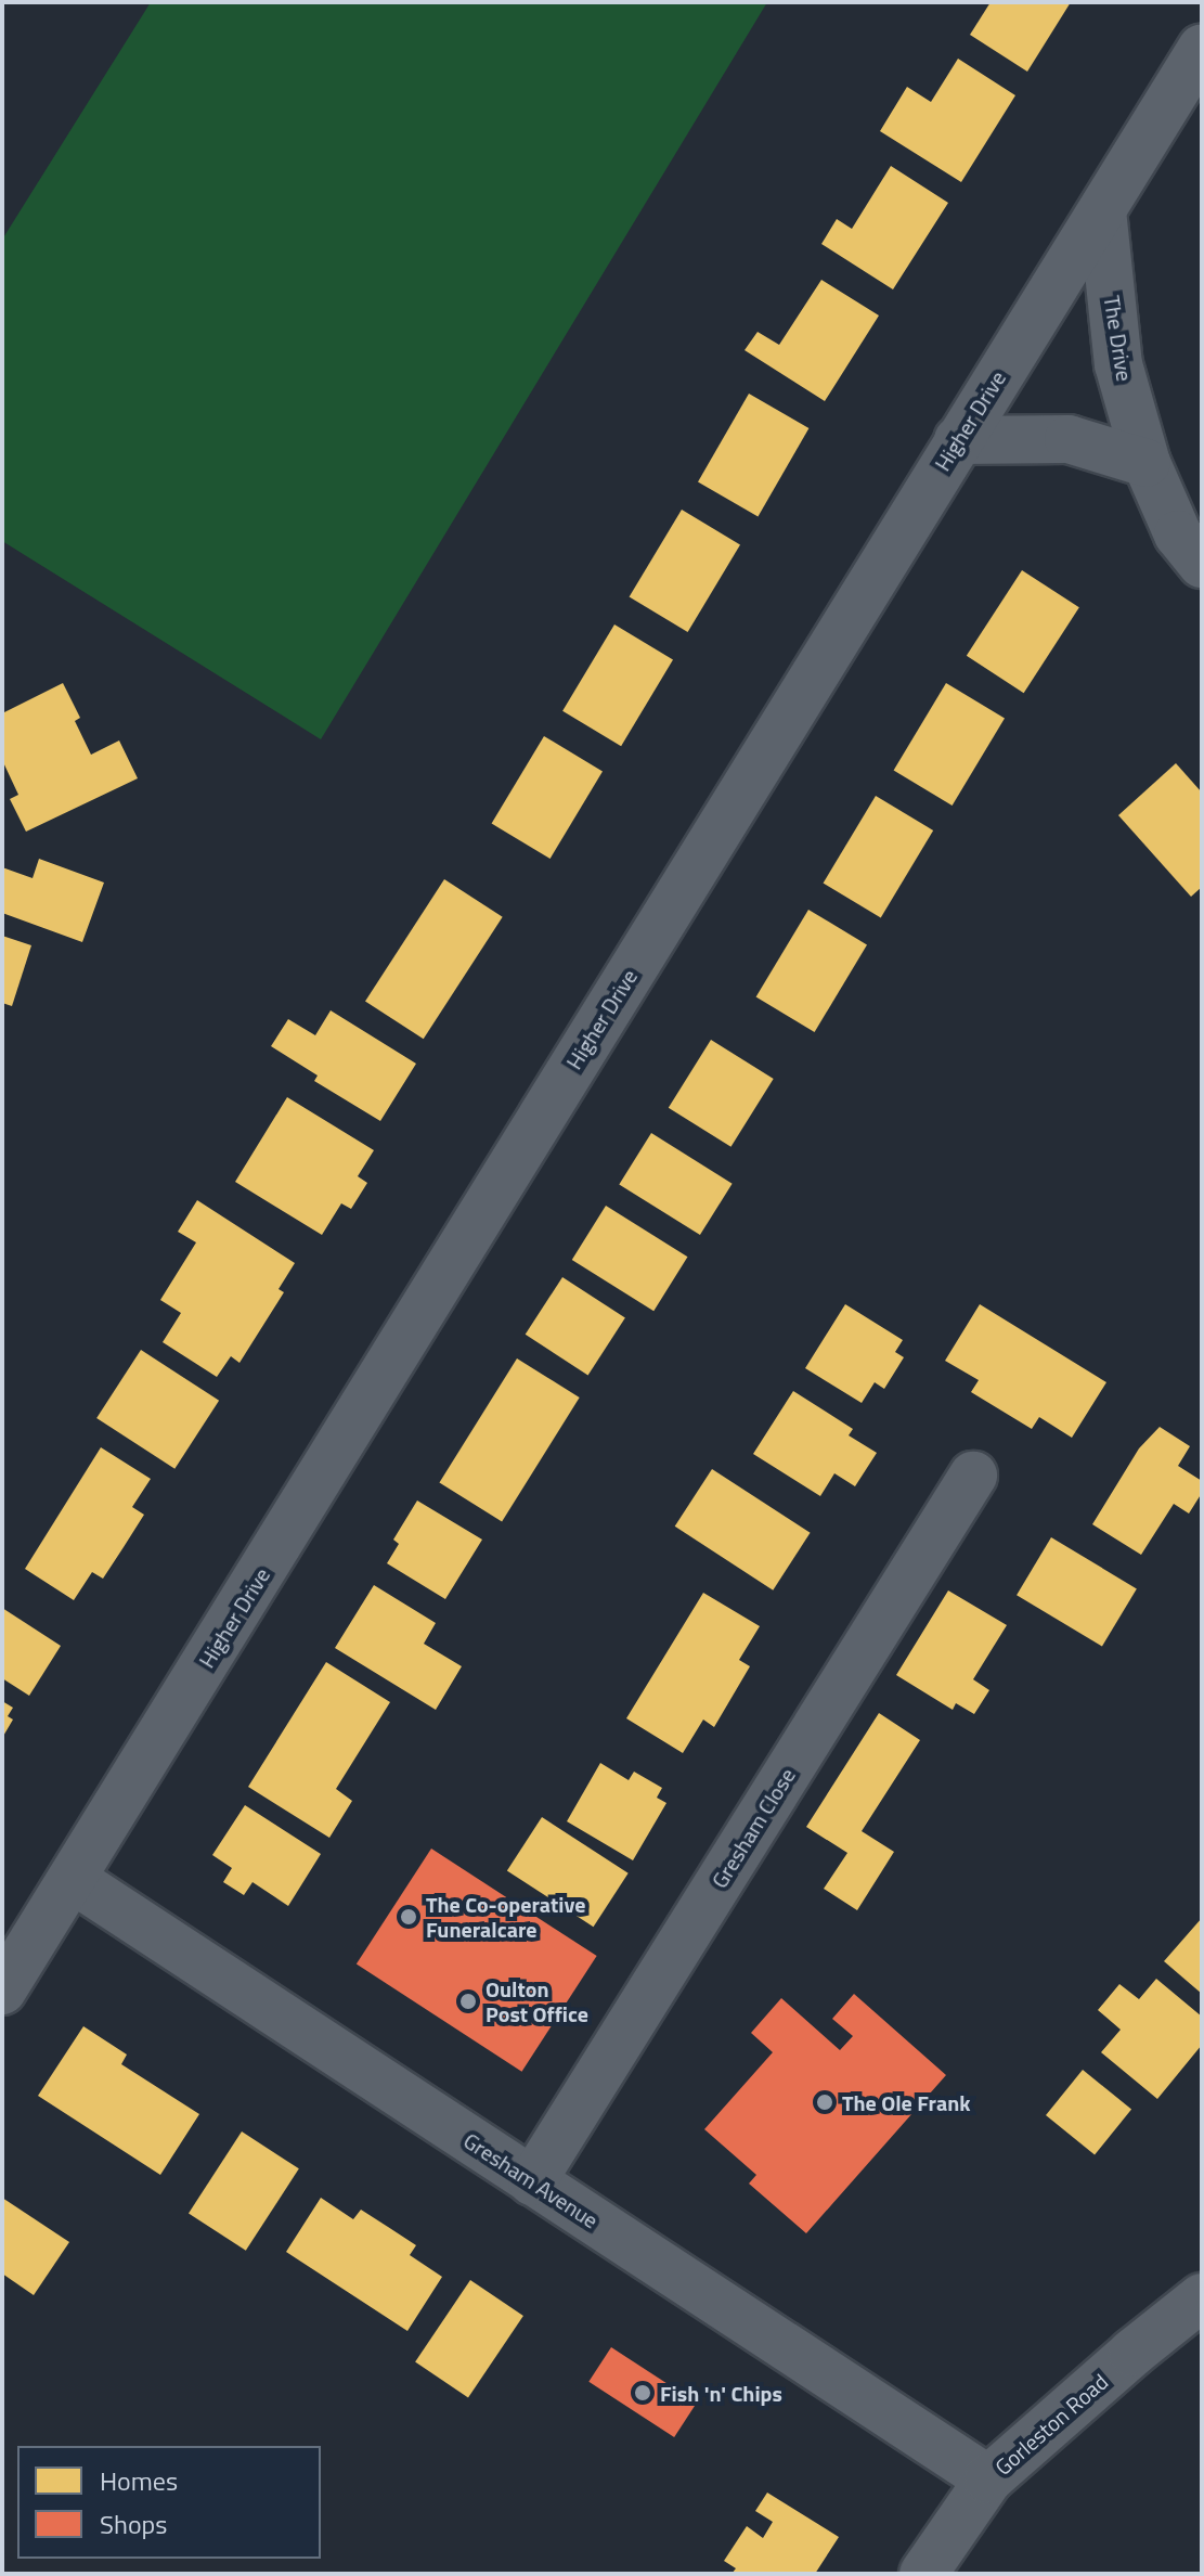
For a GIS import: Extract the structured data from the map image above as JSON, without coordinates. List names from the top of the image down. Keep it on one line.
{"streets":{"street":["The Drive","Higher Drive","Gresham Close","Gresham Avenue","Gorleston Road"]},"crossings":[["The Drive","Higher Drive"],["Higher Drive","Gresham Avenue"],["Gresham Close","Gresham Avenue"],["Gresham Avenue","Gorleston Road"]],"places":["The Co-operative Funeralcare","Oulton Post Office","The Ole Frank","Fish 'n' Chips"],"legend":["Homes","Shops"]}
